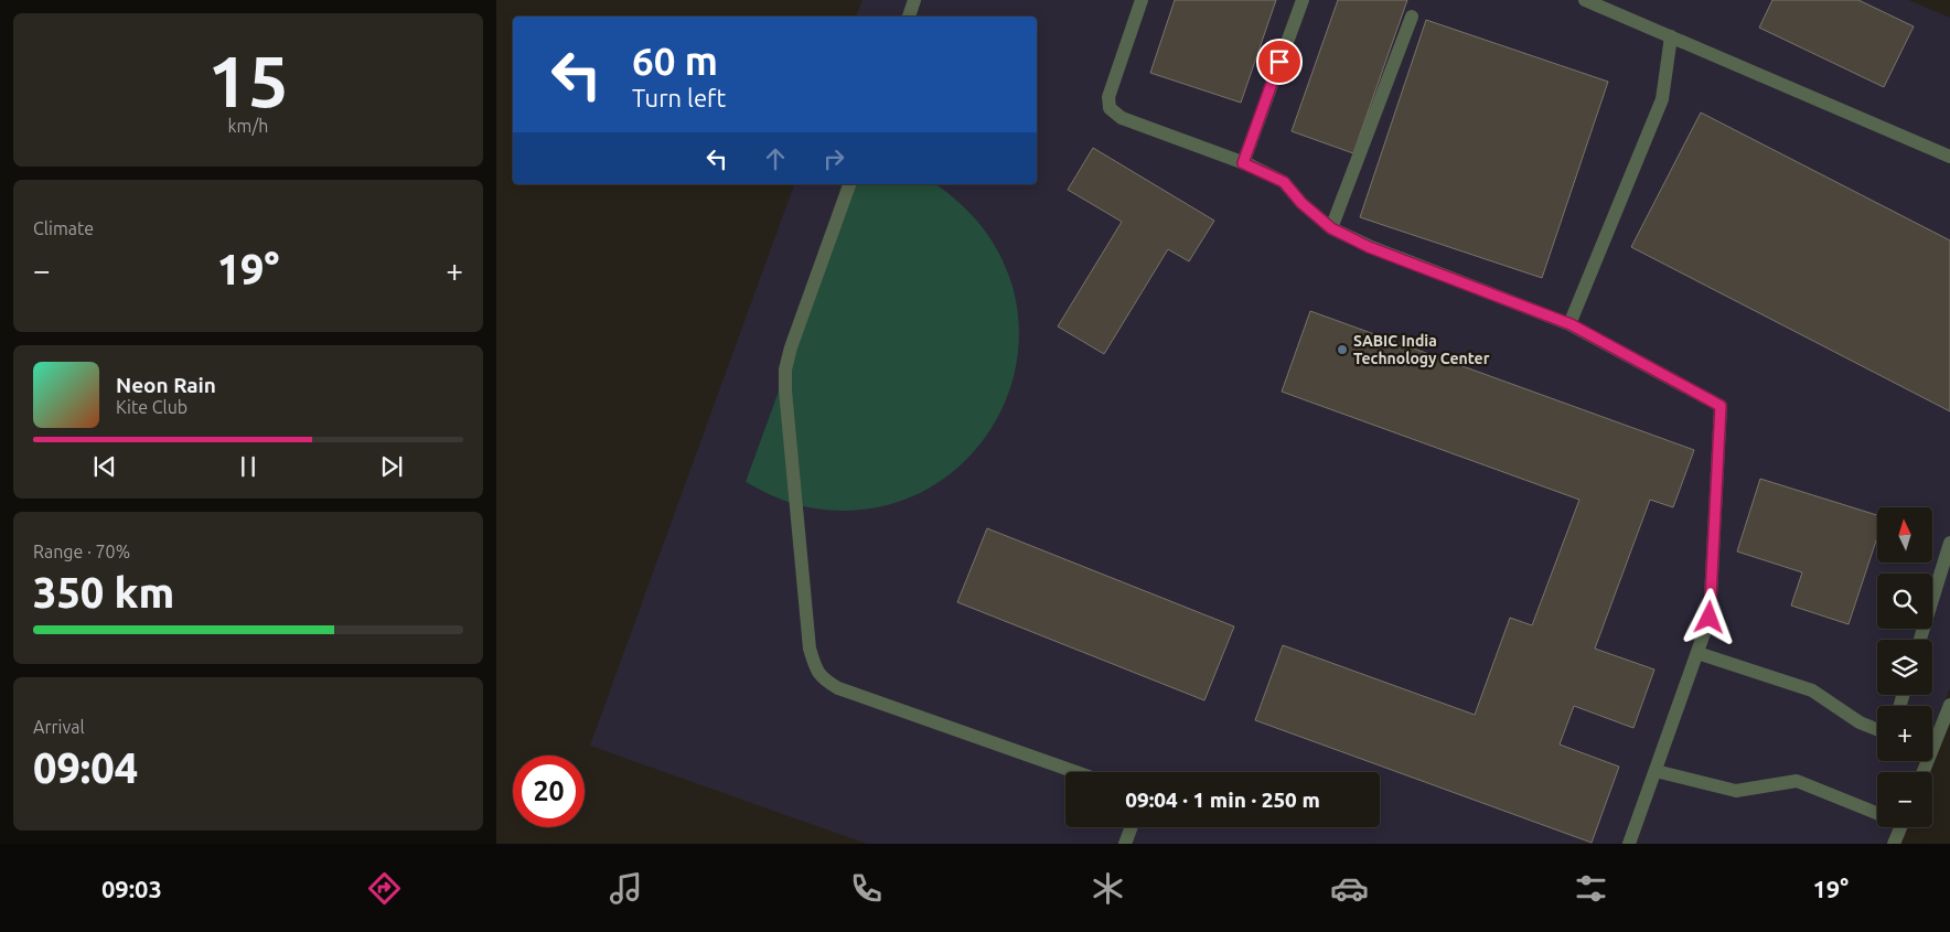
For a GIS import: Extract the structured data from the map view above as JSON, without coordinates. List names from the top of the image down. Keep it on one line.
{"places":["SABIC India Technology Center"],"north":"top","page":{"tile":[["15","km/h"],"Climate",["Range · 70%","350 km"],["Arrival","09:04"]],"turn":["60 m","Turn left"],"heat":["−","19°","+"],"song":["Neon Rain","Kite Club"],"map_buttons":["+","−"],"limit":"20","trip":"09:04 · 1 min · 250 m","tabs":["09:03","19°"]}}
